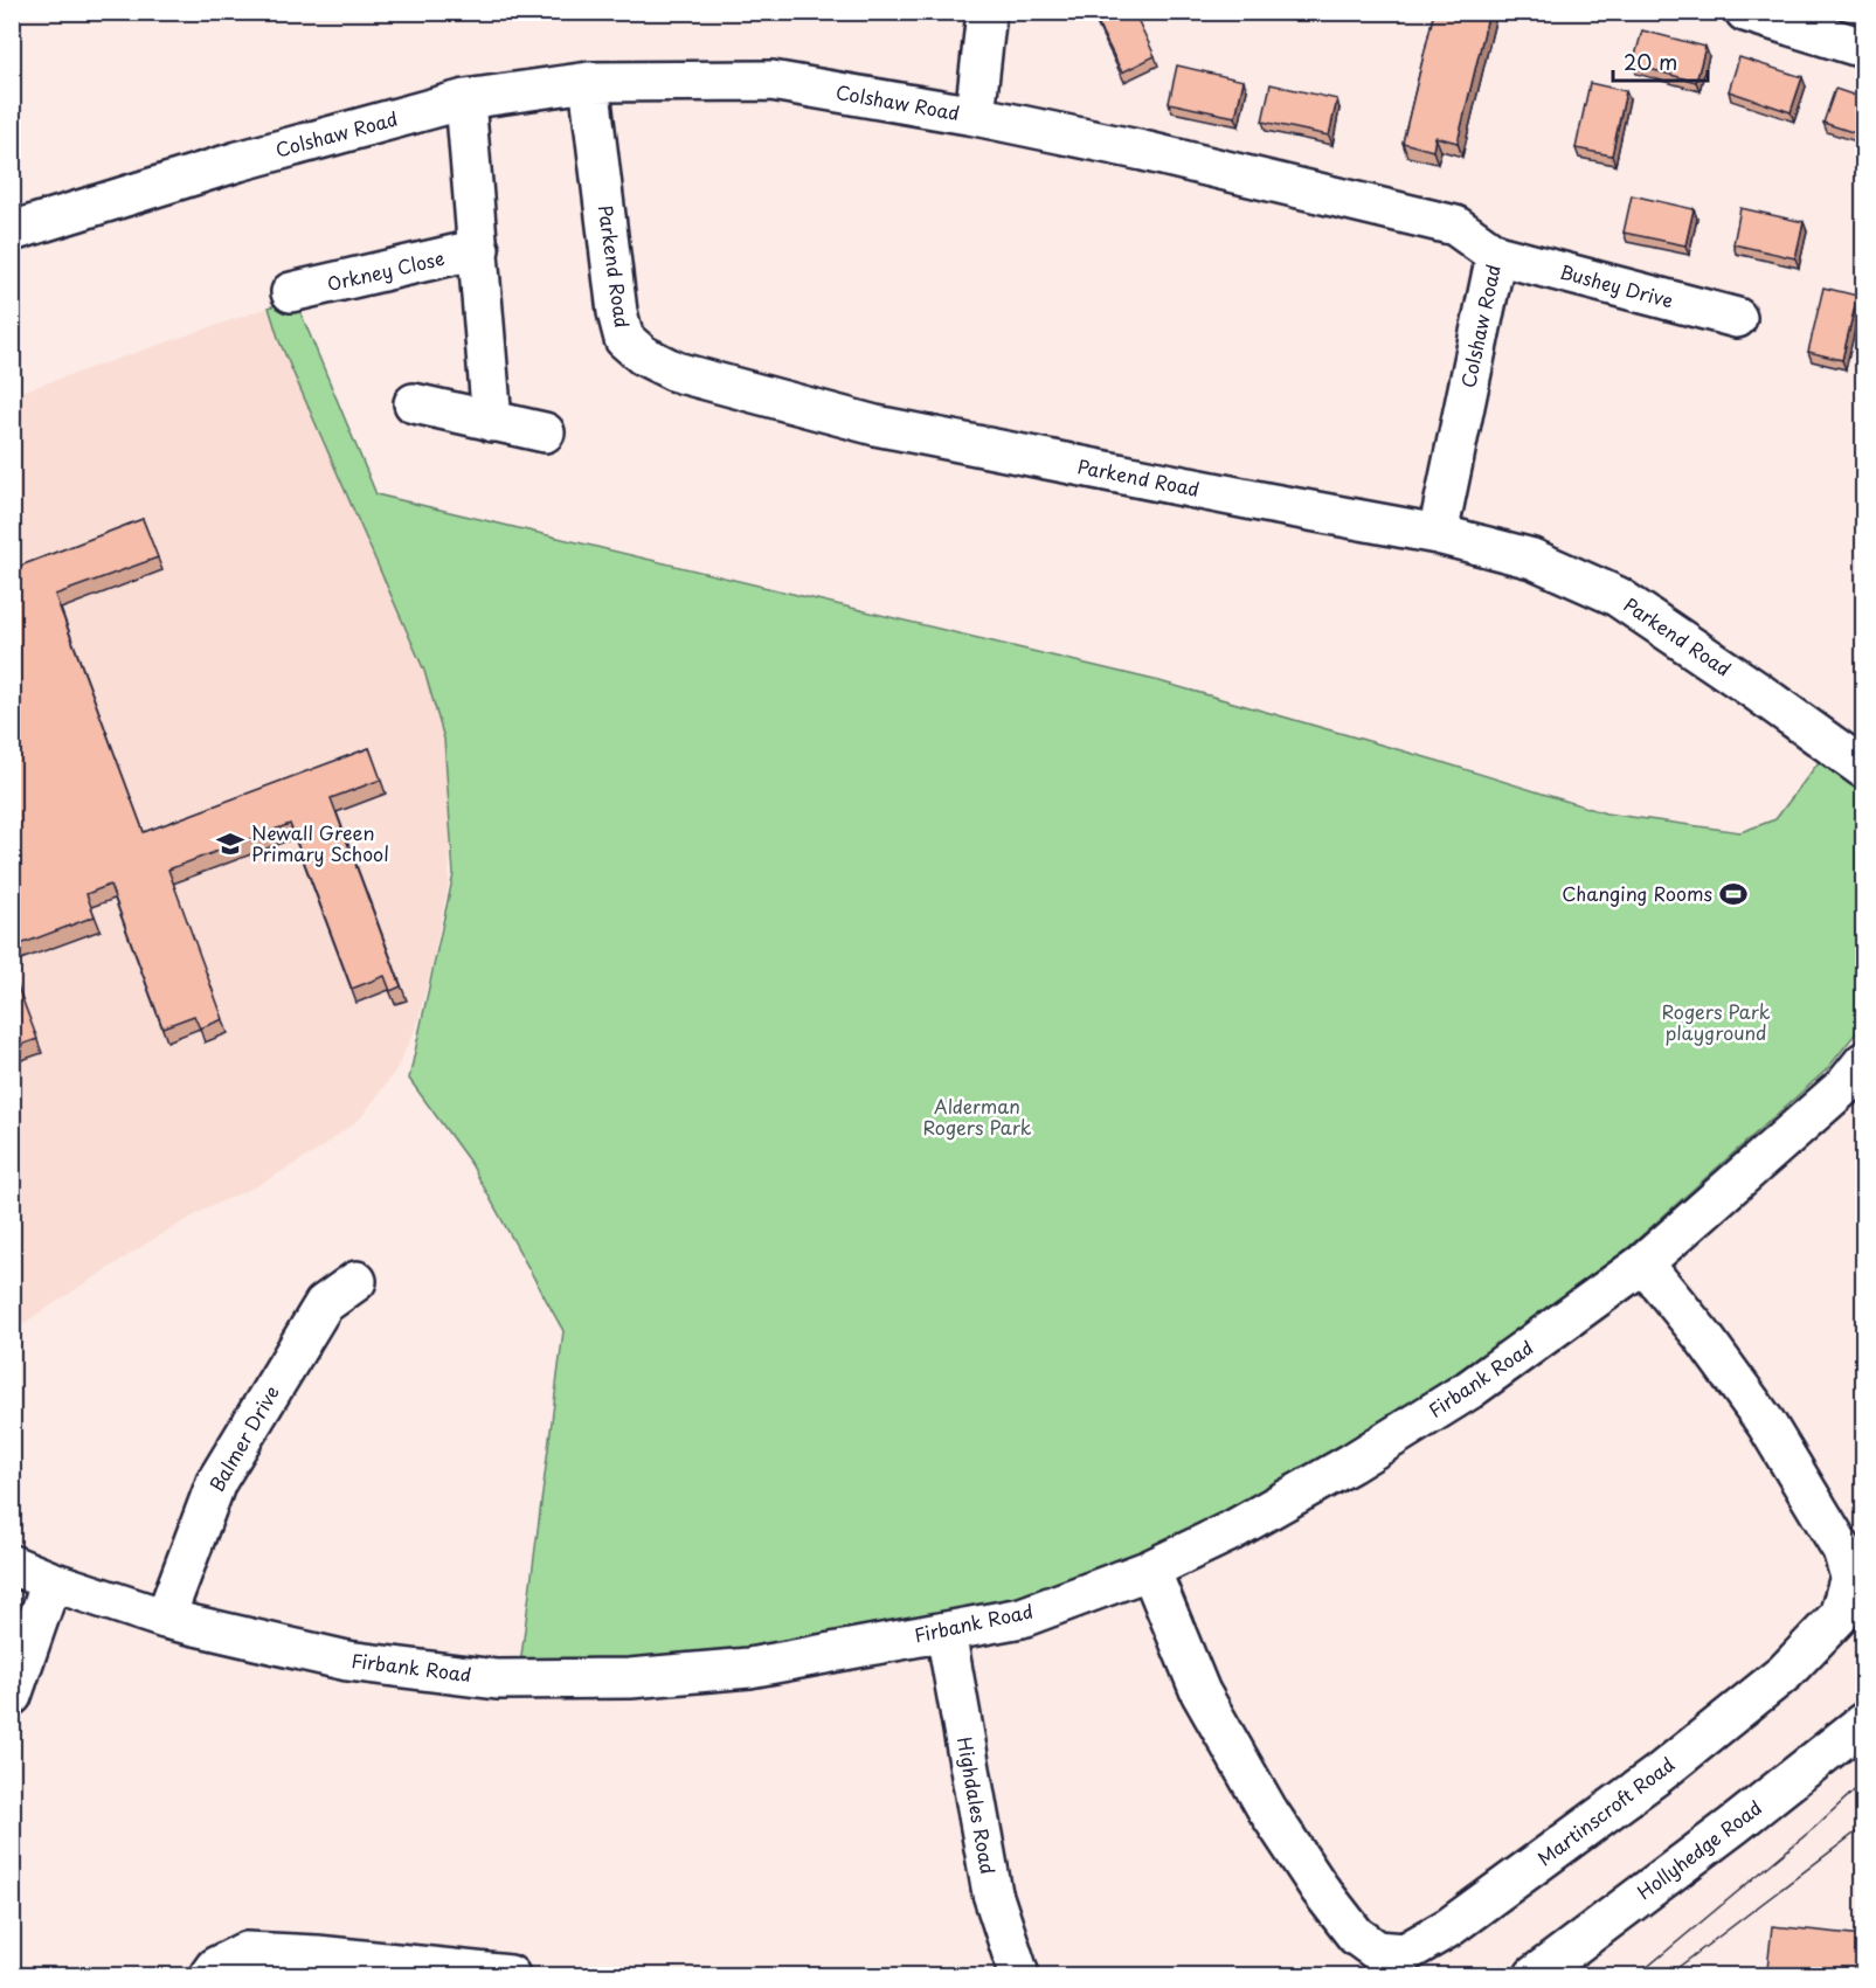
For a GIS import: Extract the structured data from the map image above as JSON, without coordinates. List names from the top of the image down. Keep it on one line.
{"streets":{"street":["Colshaw Road","Parkend Road","Orkney Close","Bushey Drive","Firbank Road","Balmer Drive","Highdales Road","Martinscroft Road","Hollyhedge Road"]},"crossings":[["Colshaw Road","Parkend Road"],["Colshaw Road","Bushey Drive"],["Firbank Road","Balmer Drive"],["Firbank Road","Highdales Road"],["Firbank Road","Martinscroft Road"]],"parks":["Rogers Park playground","Alderman Rogers Park"],"places":{"school or university":["Newall Green Primary School"],"sports":["Changing Rooms"]},"scale_bar":"20 m"}
